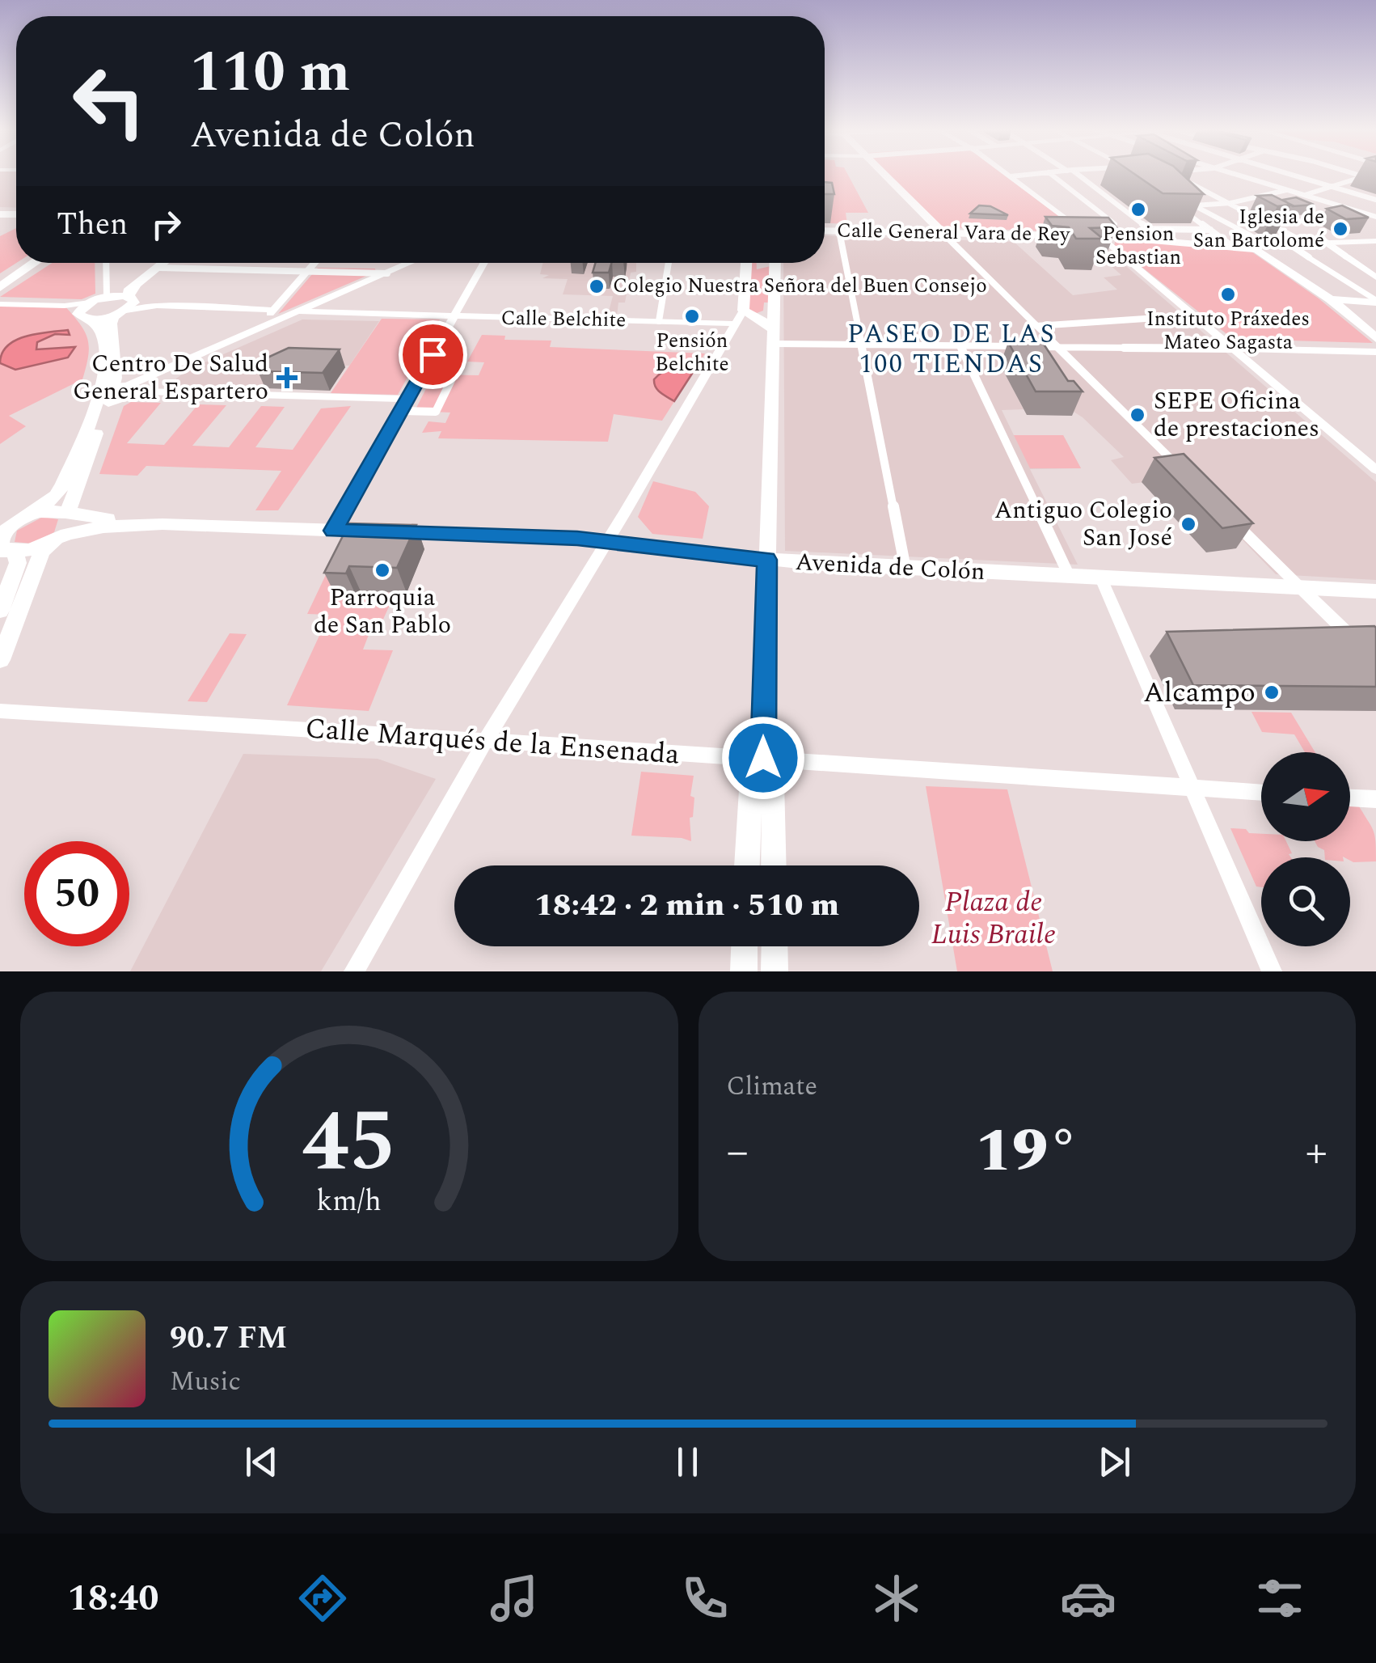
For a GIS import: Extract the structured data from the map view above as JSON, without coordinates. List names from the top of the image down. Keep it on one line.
{"streets":{"main road":["Calle General Vara de Rey","Avenida de Colón"],"street":["Calle Belchite","Calle Marqués de la Ensenada"]},"districts":["PASEO DE LAS 100 TIENDAS"],"parks":["Plaza de Luis Braile"],"places":{"other":["Pension Sebastian","Iglesia de San Bartolomé","Colegio Nuestra Señora del Buen Consejo","Instituto Práxedes Mateo Sagasta","Pensión Belchite","SEPE Oficina de prestaciones","Antiguo Colegio San José","Parroquia de San Pablo","Alcampo"],"health":["Centro De Salud General Espartero"]},"north":"right","page":{"turn":["110 m","Avenida de Colón"],"then":"Then","limit":"50","trip":"18:42 · 2 min · 510 m","tile":"Climate","heat":["−","19°","+"],"song":["90.7 FM","Music"],"tabs":"18:40","gauge":["45","km/h"]}}
